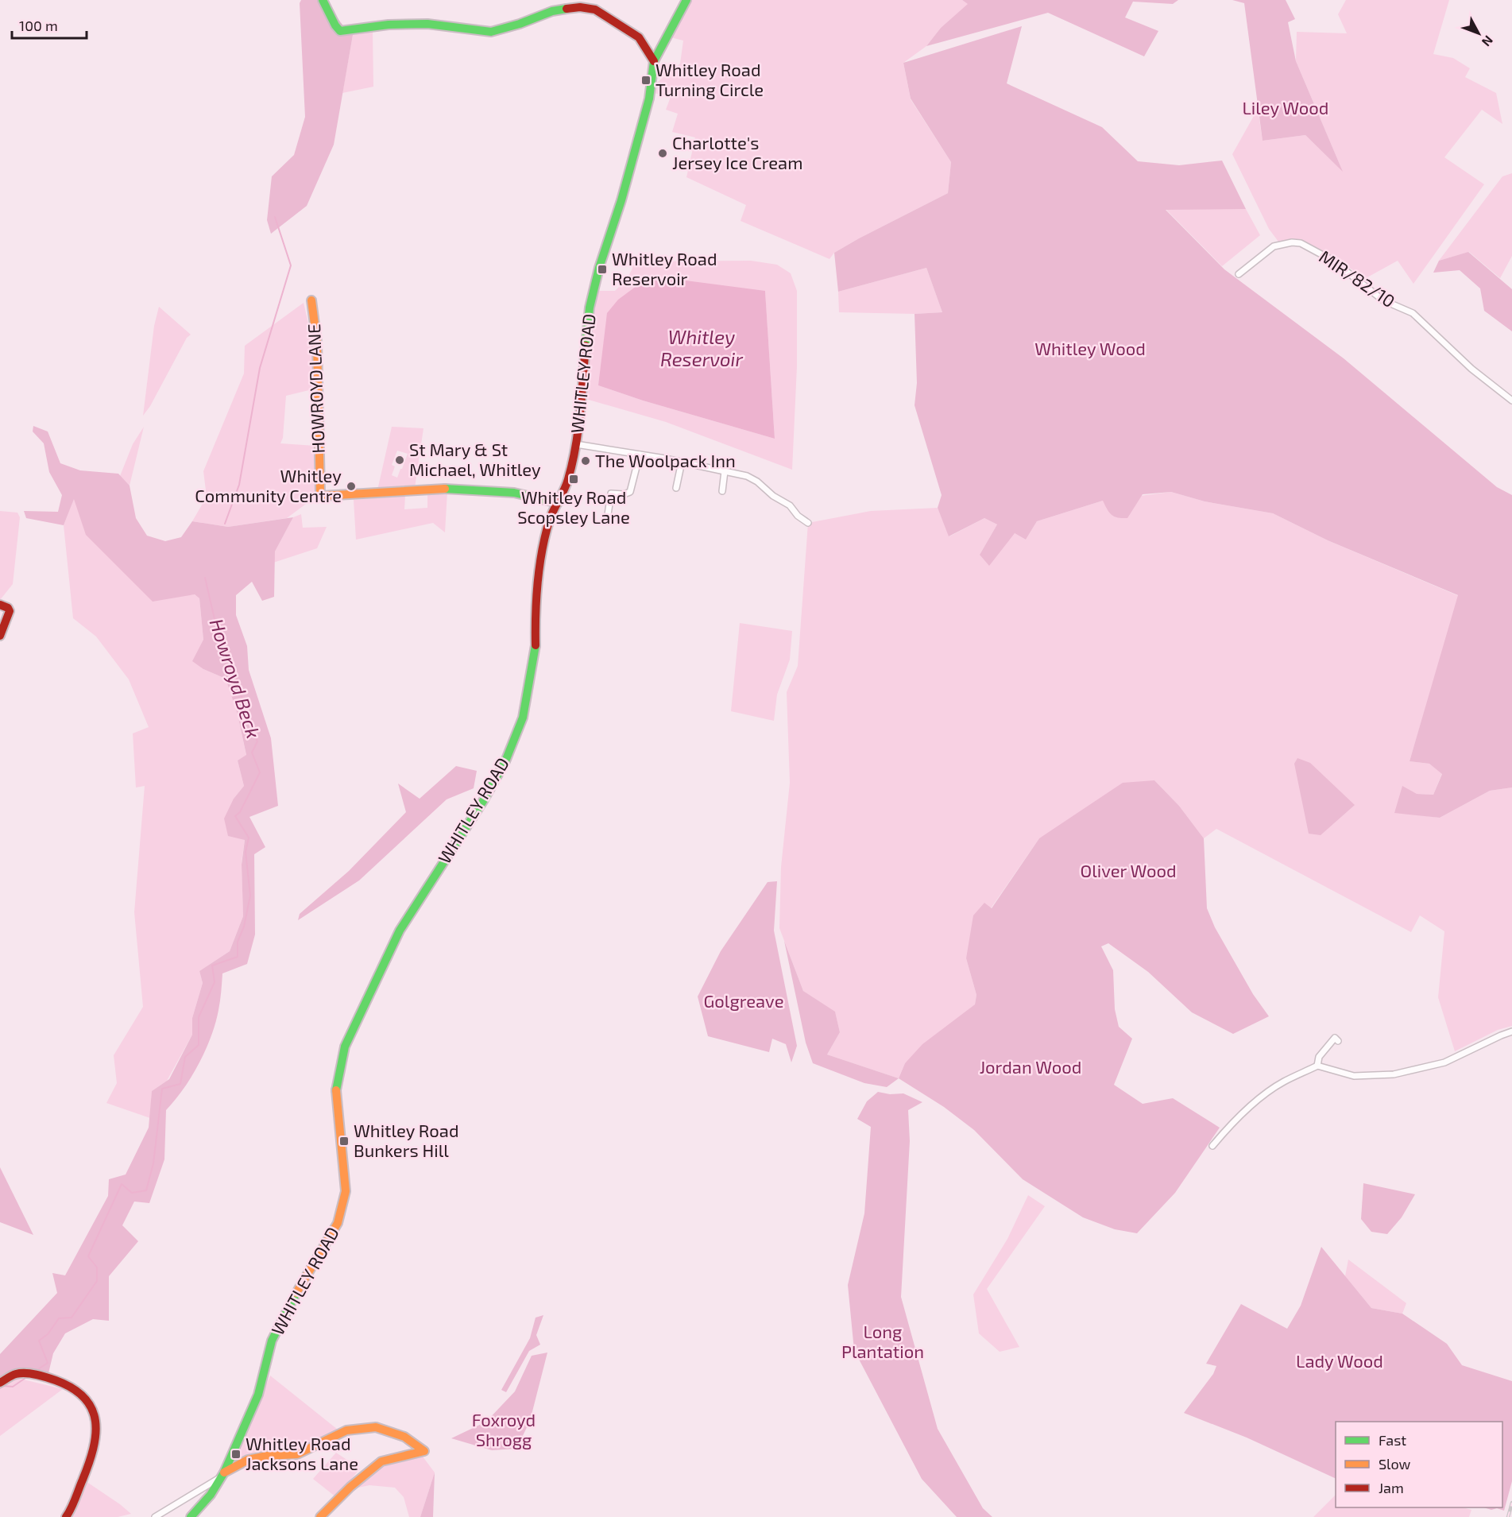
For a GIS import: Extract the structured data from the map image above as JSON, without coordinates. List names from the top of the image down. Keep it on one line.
{"streets":{"street":["MIR/82/10","WHITLEY ROAD","HOWROYD LANE"]},"crossings":[["WHITLEY ROAD","HOWROYD LANE"]],"water":["Whitley Reservoir","Howroyd Beck"],"parks":["Liley Wood","Whitley Wood","Oliver Wood","Golgreave","Jordan Wood","Long Plantation","Lady Wood","Foxroyd Shrogg"],"places":{"transit":["Whitley Road Turning Circle","Whitley Road Reservoir","Whitley Road Scopsley Lane","Whitley Road Bunkers Hill","Whitley Road Jacksons Lane"],"other":["Charlotte's Jersey Ice Cream","St Mary & St Michael, Whitley","The Woolpack Inn","Whitley Community Centre"]},"legend":["Fast","Slow","Jam"],"scale_bar":"100 m","north":"bottom right"}
